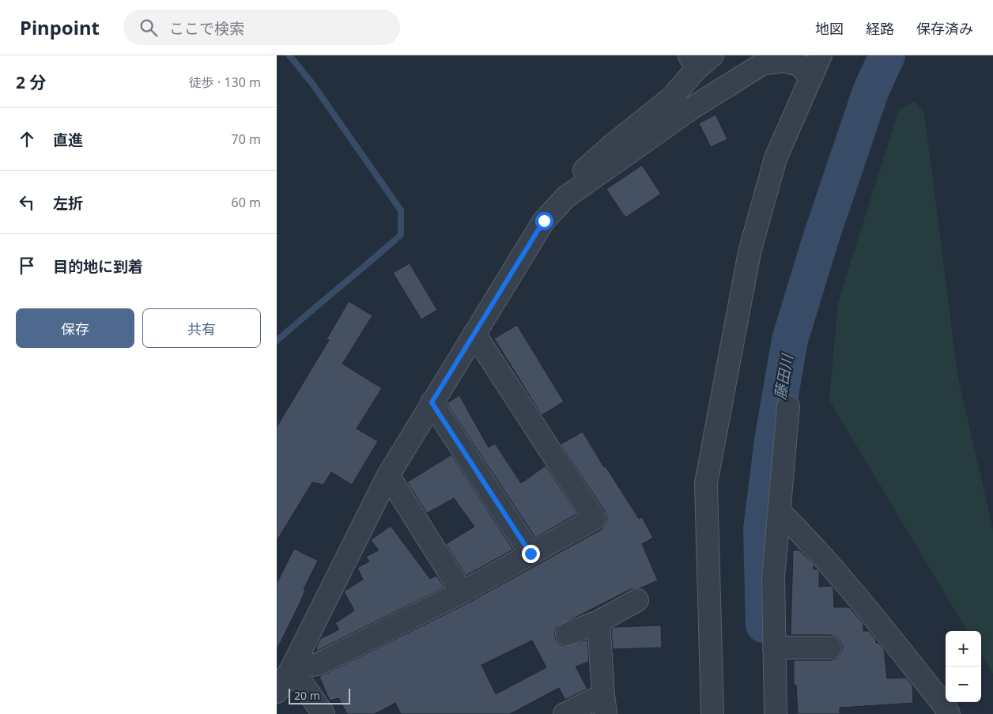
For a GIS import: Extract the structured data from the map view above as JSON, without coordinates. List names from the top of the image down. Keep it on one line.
{"water":["藤田川"],"scale_bar":"20 m","page":{"header":"Pinpoint","search":"ここで検索","nav":["地図","経路","保存済み"],"heading":["2 分","徒歩 · 130 m"],"list":[["直進","70 m"],["左折","60 m"],"目的地に到着"],"buttons":["保存","共有"],"map_buttons":["+","−"],"scale":"20 m"}}
